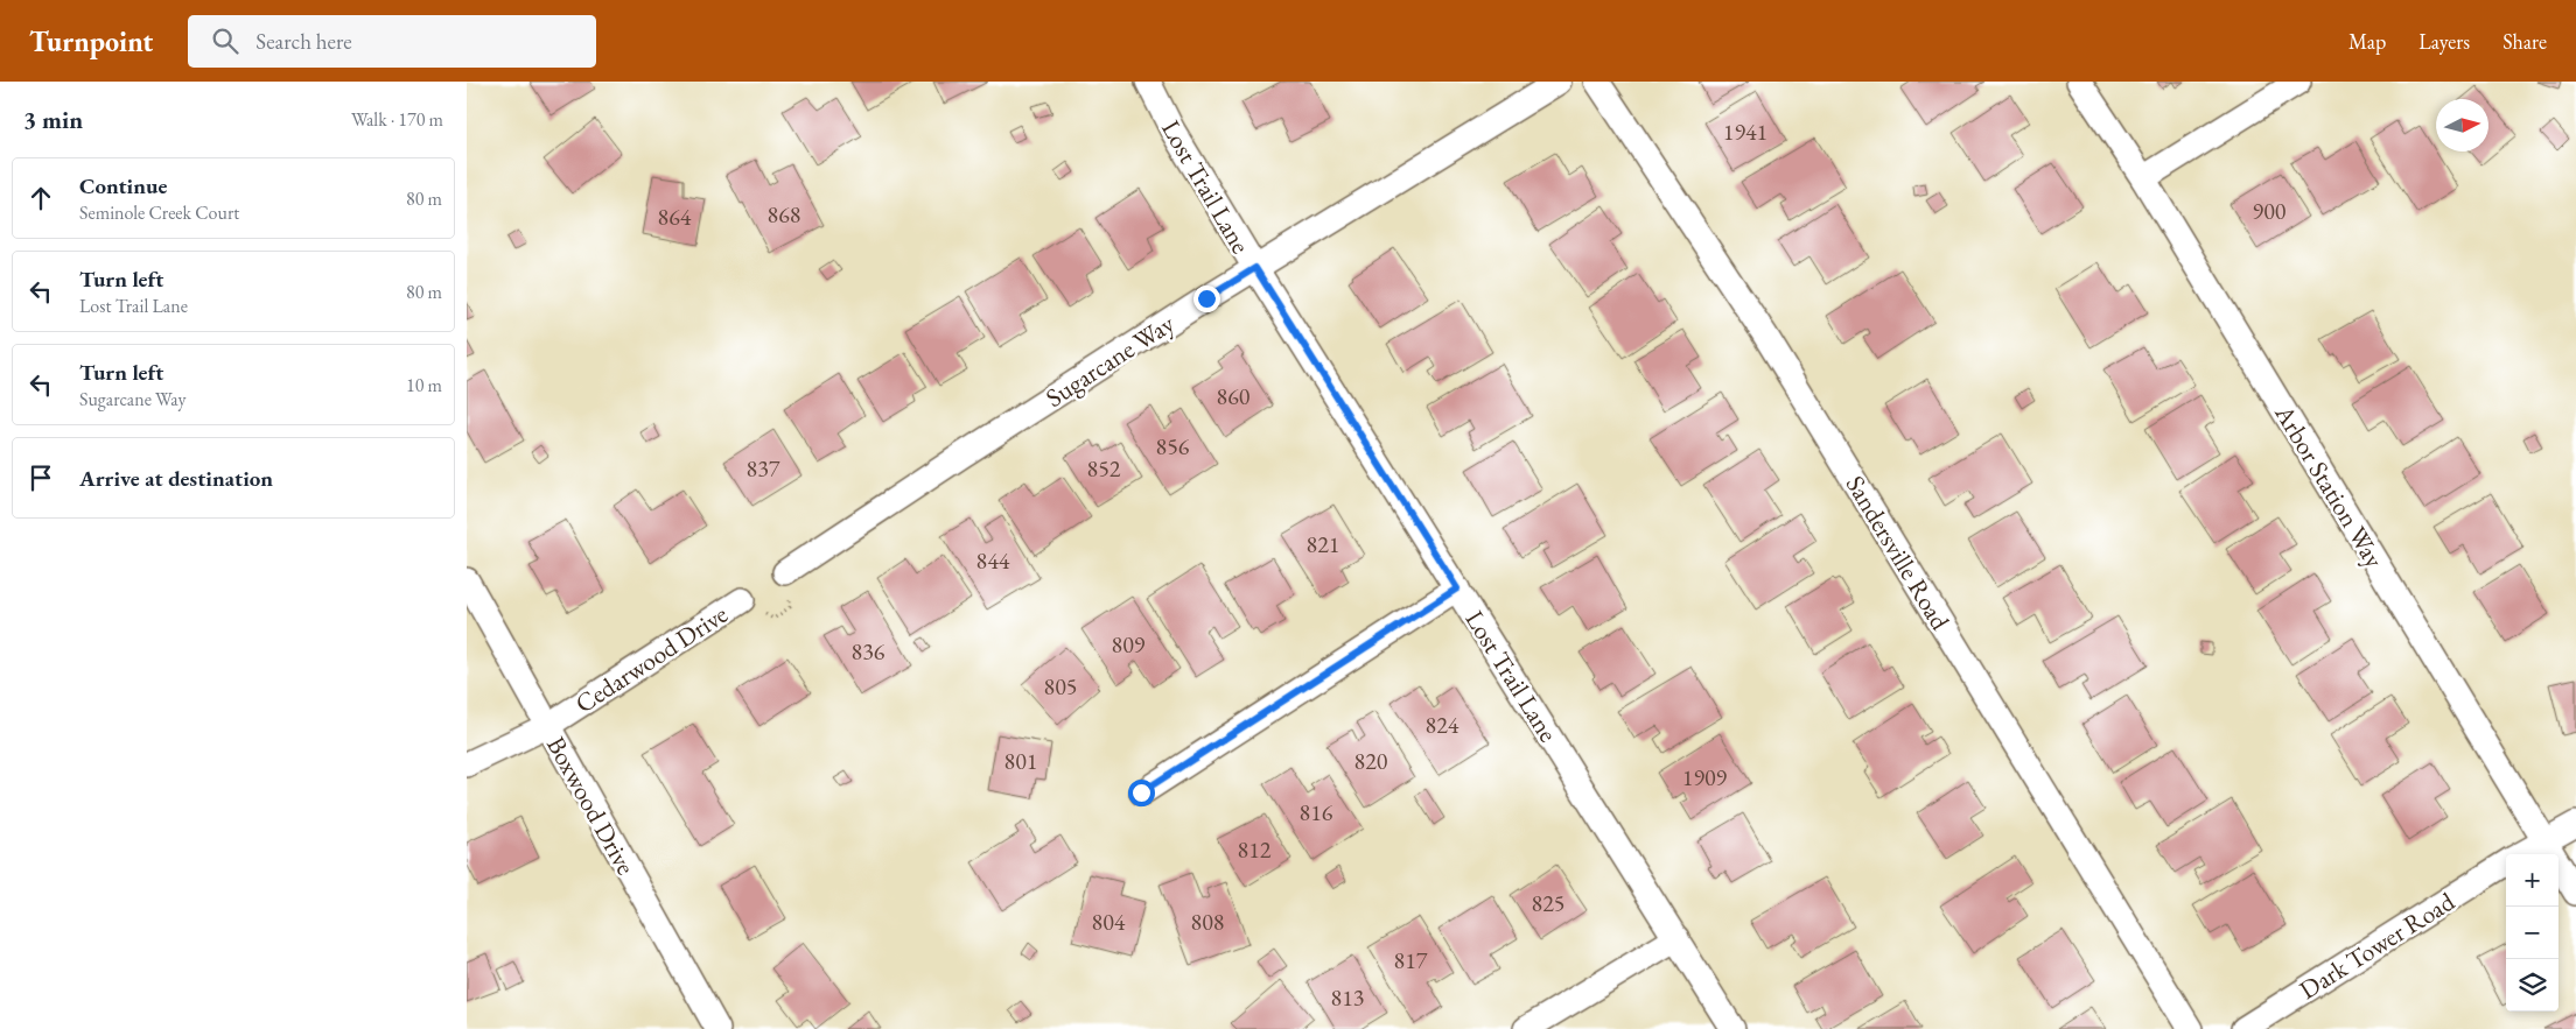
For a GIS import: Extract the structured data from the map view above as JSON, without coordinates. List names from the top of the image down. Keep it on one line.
{"streets":{"street":["Lost Trail Lane","Sugarcane Way","Arbor Station Way","Sandersville Road","Cedarwood Drive","Boxwood Drive","Dark Tower Road"]},"crossings":[["Lost Trail Lane","Sugarcane Way"],["Arbor Station Way","Dark Tower Road"],["Cedarwood Drive","Boxwood Drive"]],"house_numbers":["1941","900","868","864","860","856","837","852","821","844","809","836","805","824","801","820","1909","816","812","825","804","808","817","813"],"north":"right","page":{"header":"Turnpoint","search":"Search here","nav":["Map","Layers","Share"],"heading":["3 min","Walk · 170 m"],"list":[["Continue","Seminole Creek Court","80 m"],["Turn left","Lost Trail Lane","80 m"],["Turn left","Sugarcane Way","10 m"],"Arrive at destination"],"map_buttons":["+","−"]}}
